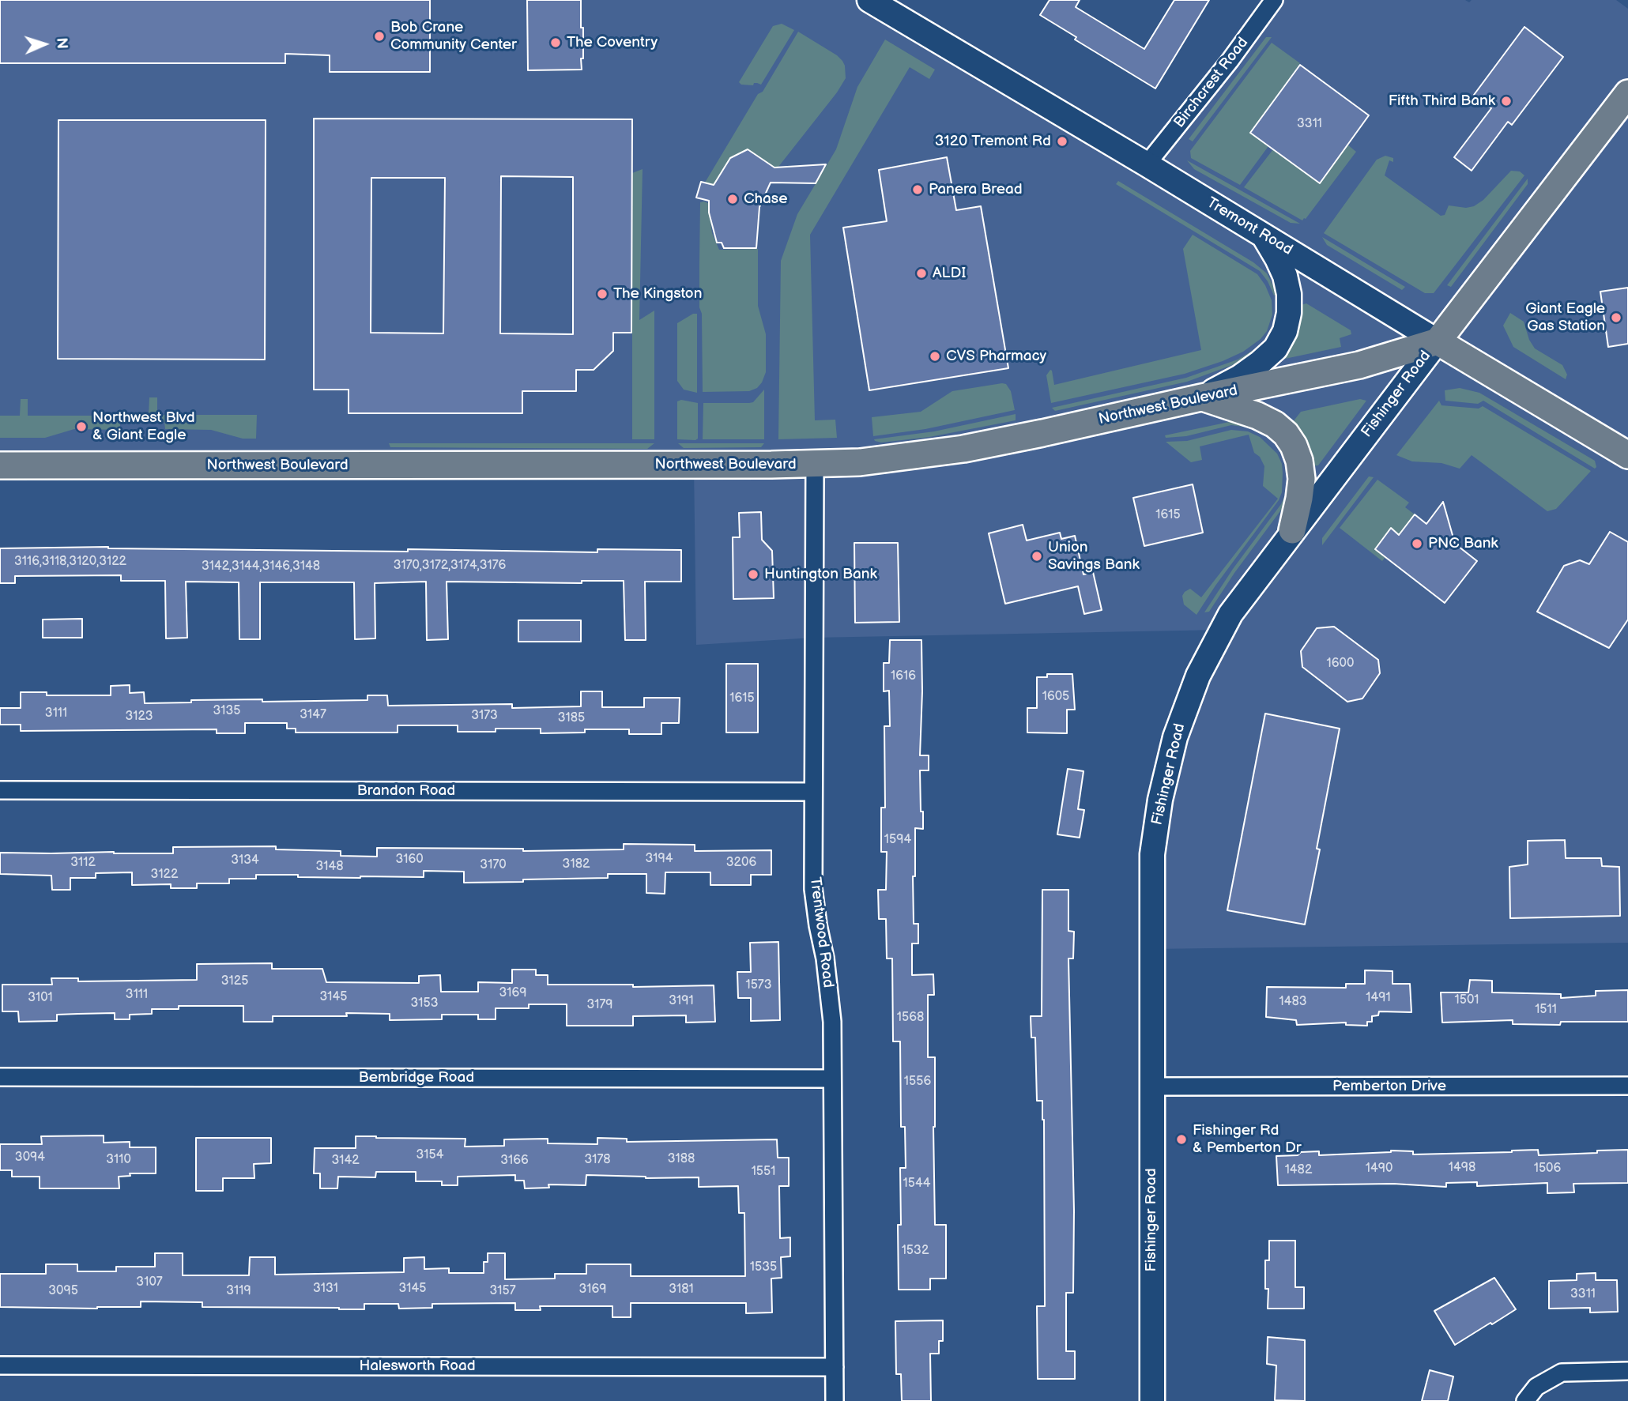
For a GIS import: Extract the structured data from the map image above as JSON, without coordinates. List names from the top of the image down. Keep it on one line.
{"streets":{"main road":["Tremont Road","Fishinger Road","Northwest Boulevard"],"street":["Birchcrest Road","Brandon Road","Trentwood Road","Bembridge Road","Pemberton Drive","Halesworth Road"]},"crossings":[["Birchcrest Road","Tremont Road"],["Tremont Road","Fishinger Road"],["Tremont Road","Northwest Boulevard"],["Fishinger Road","Northwest Boulevard"],["Fishinger Road","Pemberton Drive"],["Northwest Boulevard","Trentwood Road"],["Brandon Road","Trentwood Road"],["Trentwood Road","Bembridge Road"],["Trentwood Road","Halesworth Road"]],"places":["Bob Crane Community Center","The Coventry","Fifth Third Bank","3120 Tremont Rd","Panera Bread","Chase","ALDI","The Kingston","Giant Eagle Gas Station","CVS Pharmacy","Northwest Blvd & Giant Eagle","PNC Bank","Union Savings Bank","Huntington Bank","Fishinger Rd & Pemberton Dr"],"house_numbers":["3311","1615","3116,3118,3120,3122","3170,3172,3174,3176","3142,3144,3146,3148","1600","1616","1605","1615","3135","3111","3147","3173","3123","3185","1594","3194","3160","3134","3112","3206","3182","3170","3148","3122","3125","1573","3169","3111","3145","3101","1491","1501","3191","1483","3153","3179","1511","1568","1556","3154","3094","3188","3110","3178","3142","3166","1498","1490","1506","1482","1551","1544","1532","1535","3107","3131","3145","3169","3181","3095","3119","3157","3311"],"north":"right"}
